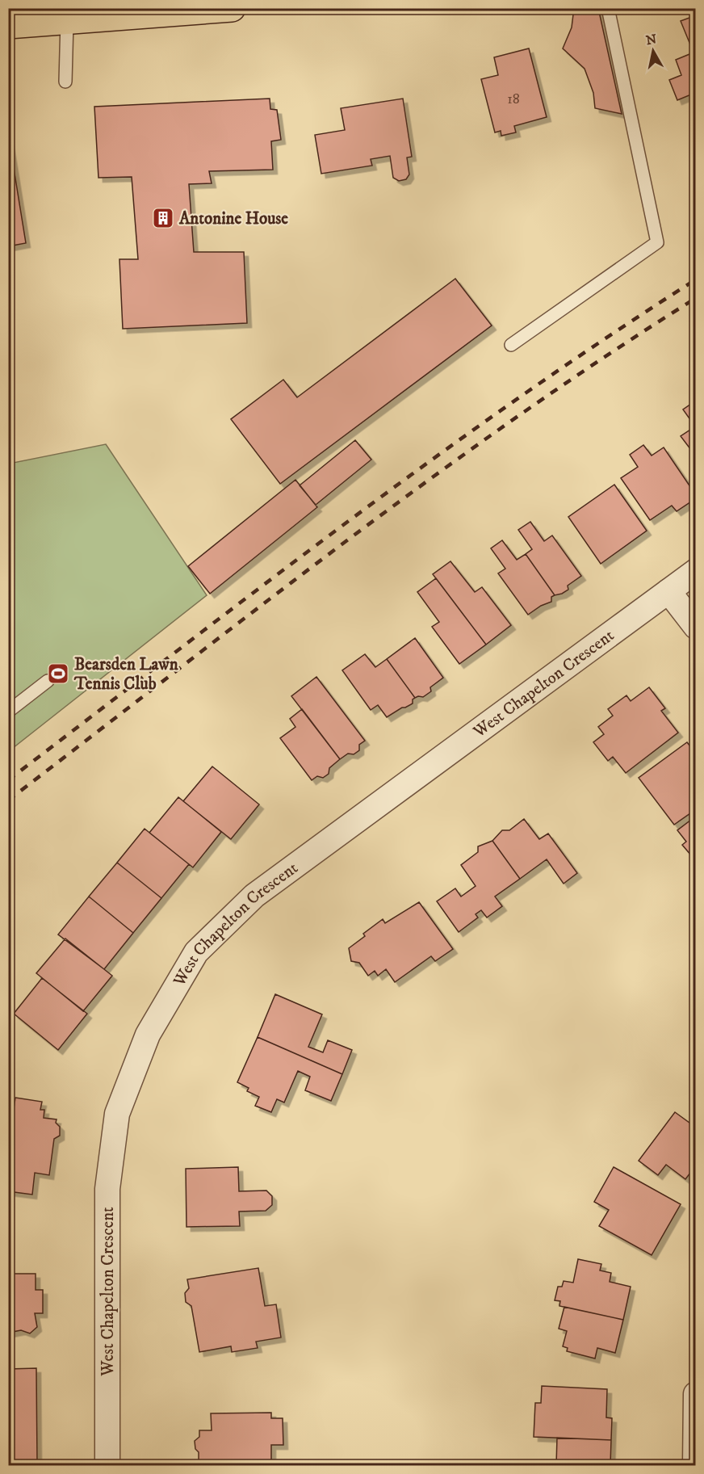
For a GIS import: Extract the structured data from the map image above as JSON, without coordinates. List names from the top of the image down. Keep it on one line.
{"streets":{"street":["West Chapelton Crescent"]},"places":{"building":["Antonine House"],"sports":["Bearsden Lawn Tennis Club"]},"house_numbers":["18"],"north":"top"}
